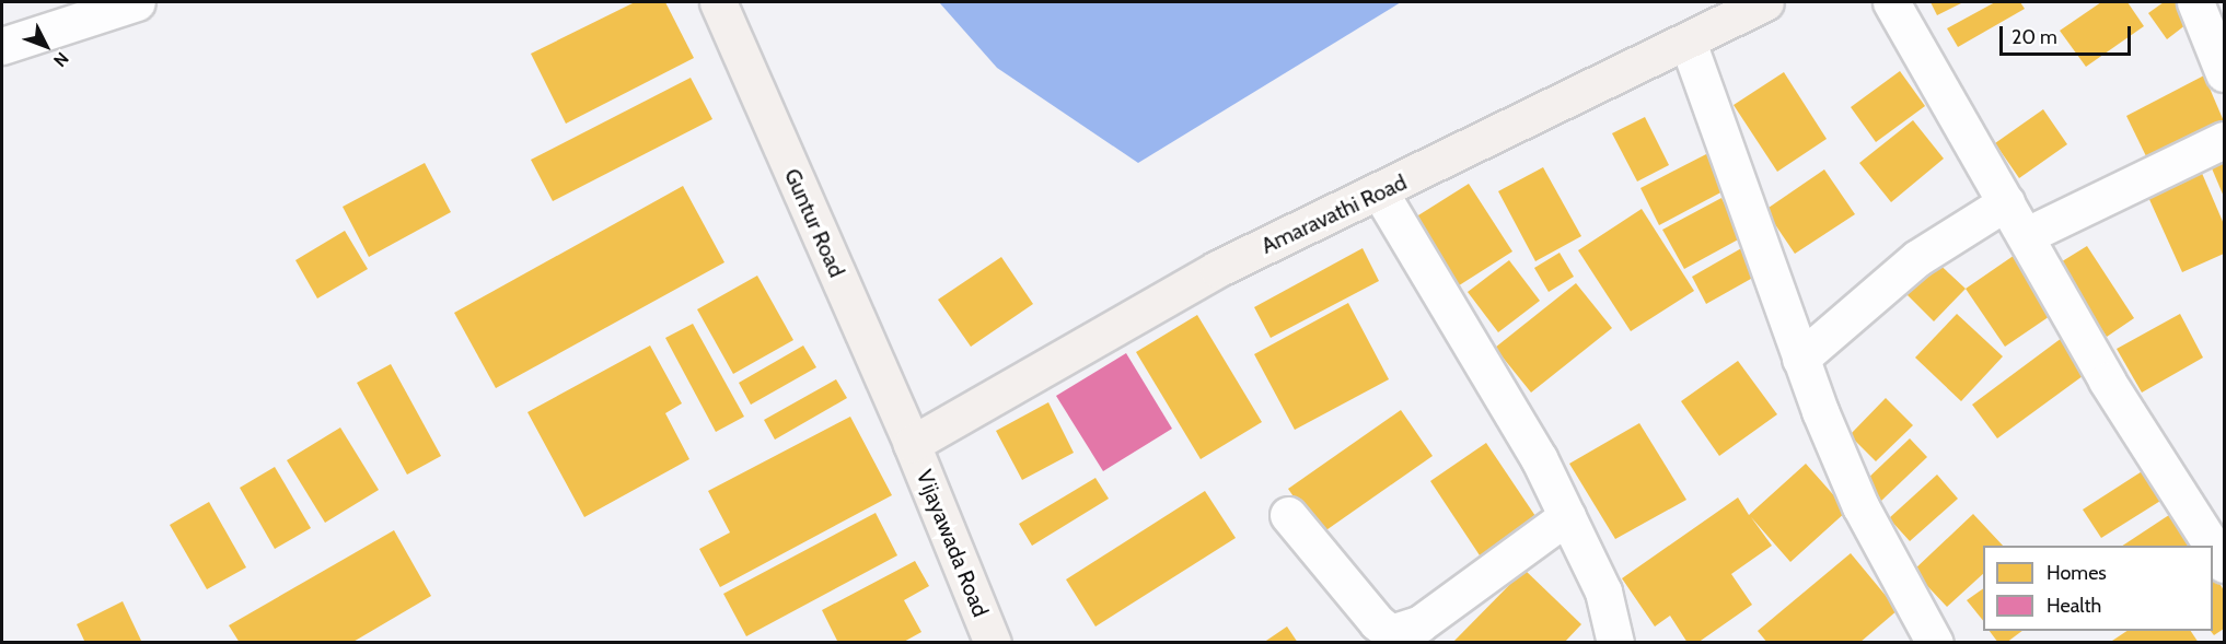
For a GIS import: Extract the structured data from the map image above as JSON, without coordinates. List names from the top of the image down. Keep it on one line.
{"streets":{"main road":["Amaravathi Road","Guntur Road","Vijayawada Road"]},"crossings":[["Amaravathi Road","Guntur Road"],["Amaravathi Road","Vijayawada Road"],["Guntur Road","Vijayawada Road"]],"legend":["Homes","Health"],"scale_bar":"20 m","north":"bottom right"}
